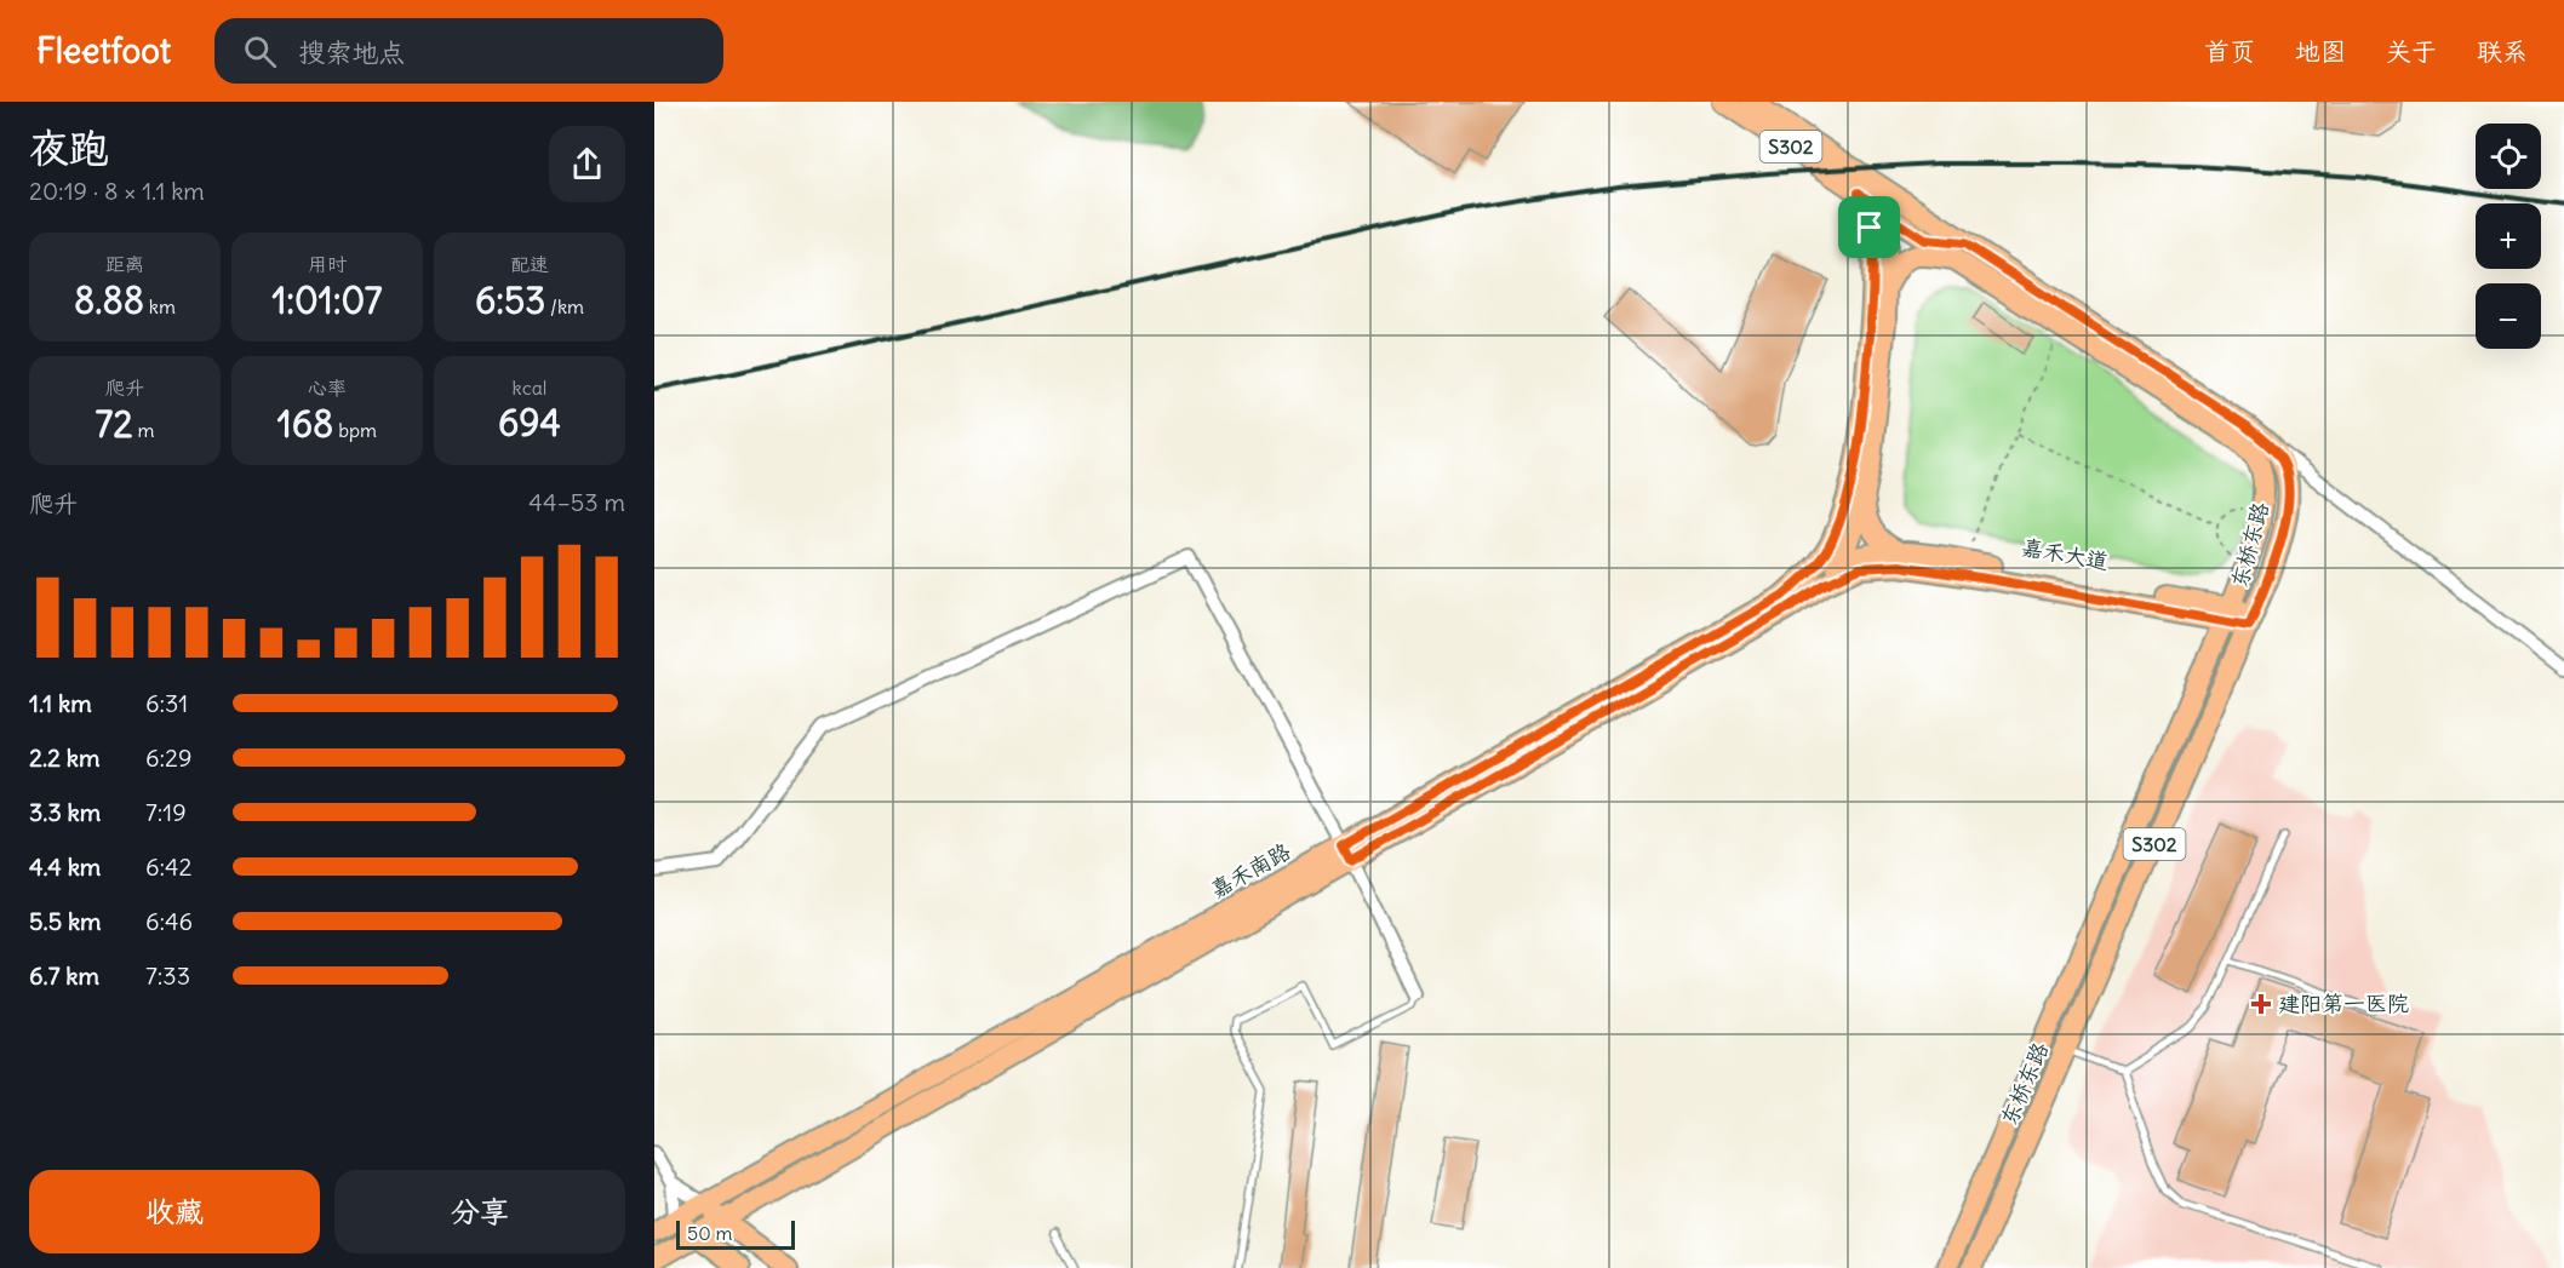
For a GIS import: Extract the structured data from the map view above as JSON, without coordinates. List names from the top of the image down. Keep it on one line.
{"streets":{"main road":["S302","东桥东路","嘉禾大道","嘉禾南路"]},"crossings":[["东桥东路","嘉禾大道"]],"places":{"health":["建阳第一医院"]},"scale_bar":"50 m","page":{"header":"Fleetfoot","search":"搜索地点","nav":["首页","地图","关于","联系"],"heading":["夜跑","20:19 · 8 × 1.1 km"],"map_buttons":["+","−"],"stats":[["距离","8.88 km"],["用时","1:01:07"],["配速","6:53 /km"],["爬升","72 m"],["心率","168 bpm"],["kcal","694"]],"chart":["爬升","44–53 m"],"list":[{"name":"1.1 km","note":"6:31"},{"name":"2.2 km","note":"6:29"},{"name":"3.3 km","note":"7:19"},{"name":"4.4 km","note":"6:42"},{"name":"5.5 km","note":"6:46"},{"name":"6.7 km","note":"7:33"}],"buttons":["收藏","分享"],"scale":"50 m"}}
